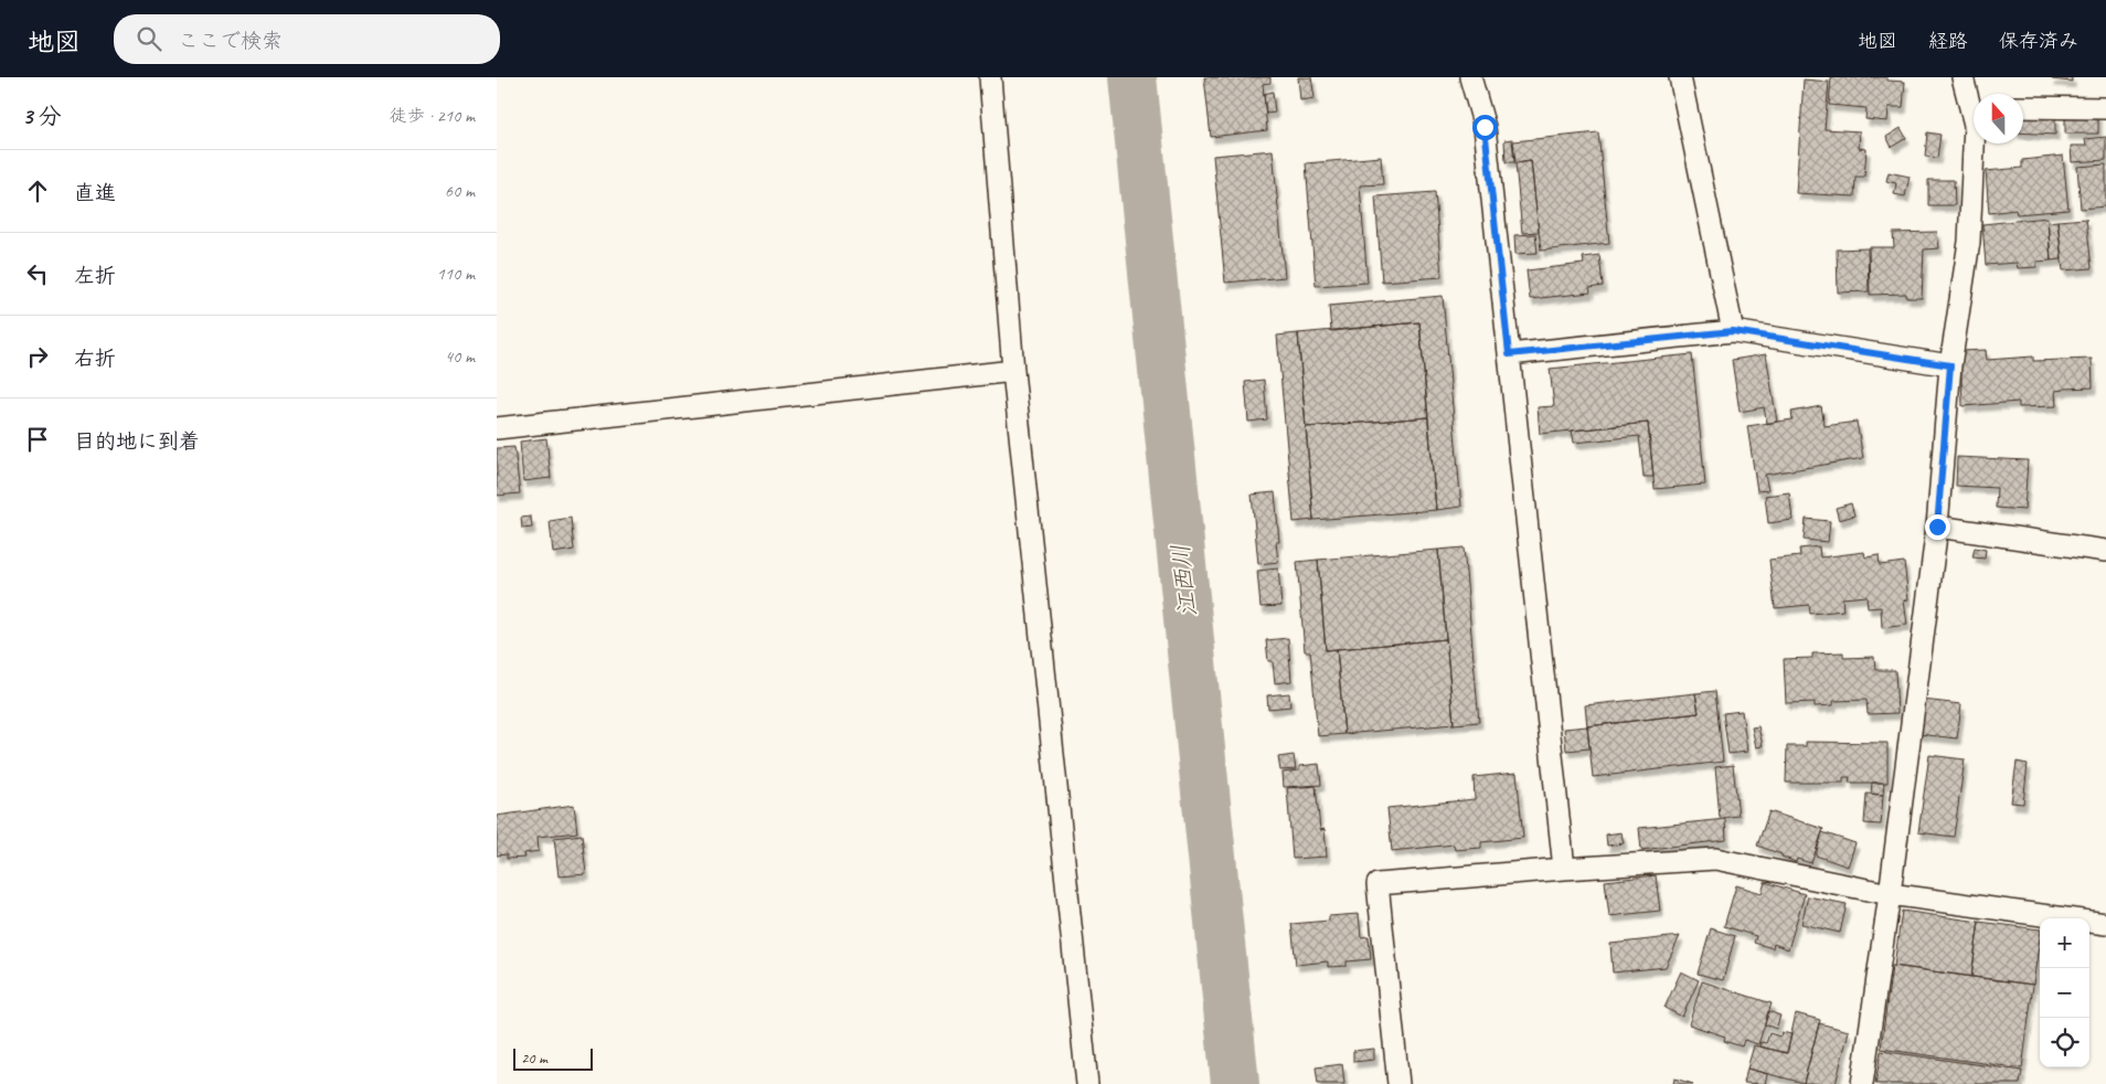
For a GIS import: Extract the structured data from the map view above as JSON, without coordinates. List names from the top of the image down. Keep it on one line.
{"water":["江西川"],"scale_bar":"20 m","north":"top","page":{"header":"地図","search":"ここで検索","nav":["地図","経路","保存済み"],"heading":["3 分","徒歩 · 210 m"],"list":[["直進","60 m"],["左折","110 m"],["右折","40 m"],"目的地に到着"],"map_buttons":["+","−"],"scale":"20 m"}}
